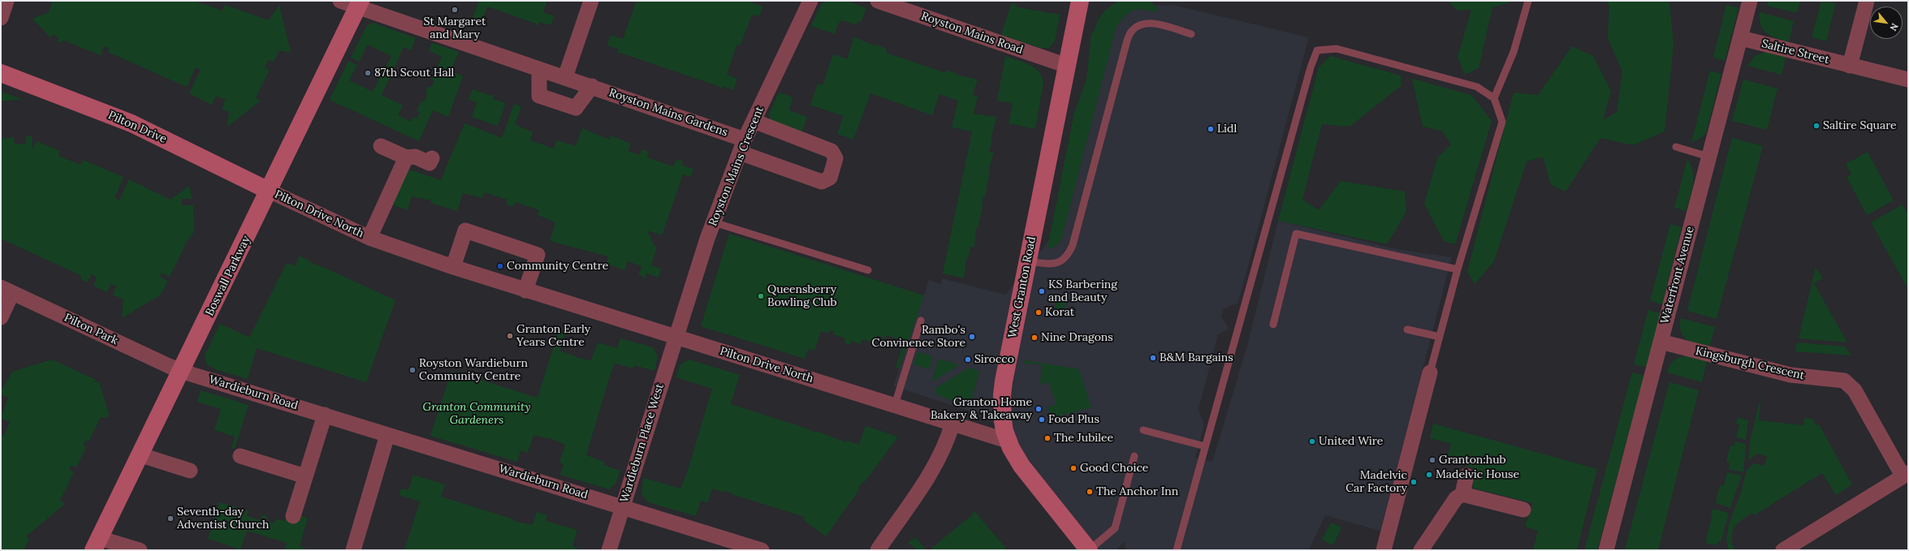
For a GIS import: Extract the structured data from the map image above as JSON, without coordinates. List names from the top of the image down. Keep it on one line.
{"streets":{"street":["Royston Mains Road","Saltire Street","Royston Mains Gardens","Pilton Drive","Royston Mains Crescent","Pilton Drive North","Waterfront Avenue","Boswall Parkway","West Granton Road","Pilton Park","Kingsburgh Crescent","Wardieburn Road","Wardieburn Place West"]},"crossings":[["Royston Mains Road","West Granton Road"],["Saltire Street","Waterfront Avenue"],["Royston Mains Gardens","Royston Mains Crescent"],["Royston Mains Gardens","Boswall Parkway"],["Pilton Drive","Pilton Drive North"],["Pilton Drive","Boswall Parkway"],["Royston Mains Crescent","Pilton Drive North"],["Royston Mains Crescent","Wardieburn Place West"],["Pilton Drive North","Boswall Parkway"],["Pilton Drive North","West Granton Road"],["Pilton Drive North","Wardieburn Place West"],["Waterfront Avenue","Kingsburgh Crescent"],["Boswall Parkway","Pilton Park"],["Boswall Parkway","Wardieburn Road"],["Pilton Park","Wardieburn Road"],["Wardieburn Road","Wardieburn Place West"]],"parks":["Granton Community Gardeners"],"places":["St Margaret and Mary","87th Scout Hall","Saltire Square","Lidl","Community Centre","KS Barbering and Beauty","Queensberry Bowling Club","Korat","Granton Early Years Centre","Rambo's Convinence Store","Nine Dragons","B&M Bargains","Sirocco","Royston Wardieburn Community Centre","Granton Home Bakery & Takeaway","Food Plus","The Jubilee","United Wire","Granton:hub","Good Choice","Madelvic House","Madelvic Car Factory","The Anchor Inn","Seventh-day Adventist Church"],"north":"bottom right"}
